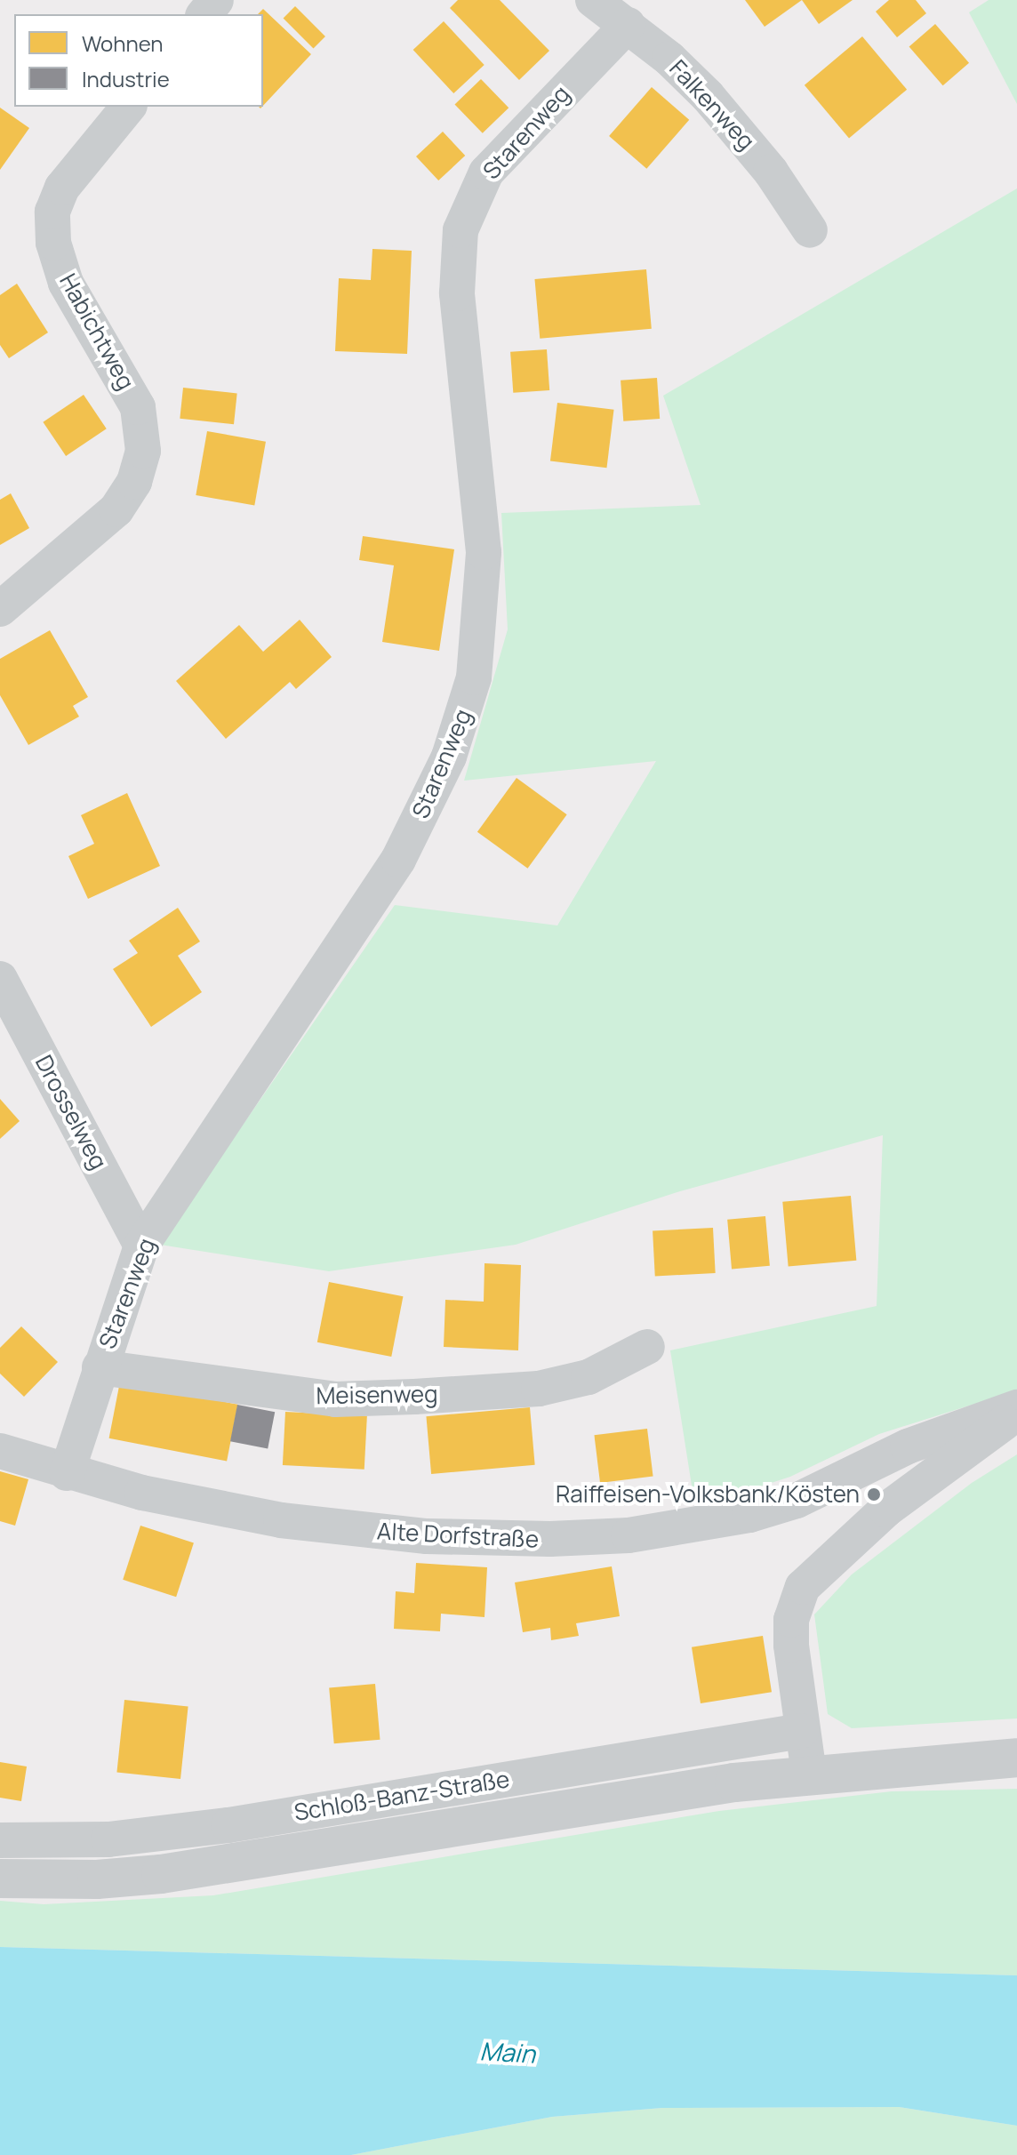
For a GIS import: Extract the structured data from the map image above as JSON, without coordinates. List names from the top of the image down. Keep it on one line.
{"streets":{"street":["Falkenweg","Starenweg","Habichtweg","Drosselweg","Meisenweg","Alte Dorfstraße","Schloß-Banz-Straße"]},"crossings":[["Falkenweg","Starenweg"],["Starenweg","Drosselweg"],["Starenweg","Meisenweg"],["Starenweg","Alte Dorfstraße"]],"water":["Main"],"places":["Raiffeisen-Volksbank/Kösten"],"legend":["Wohnen","Industrie"]}
